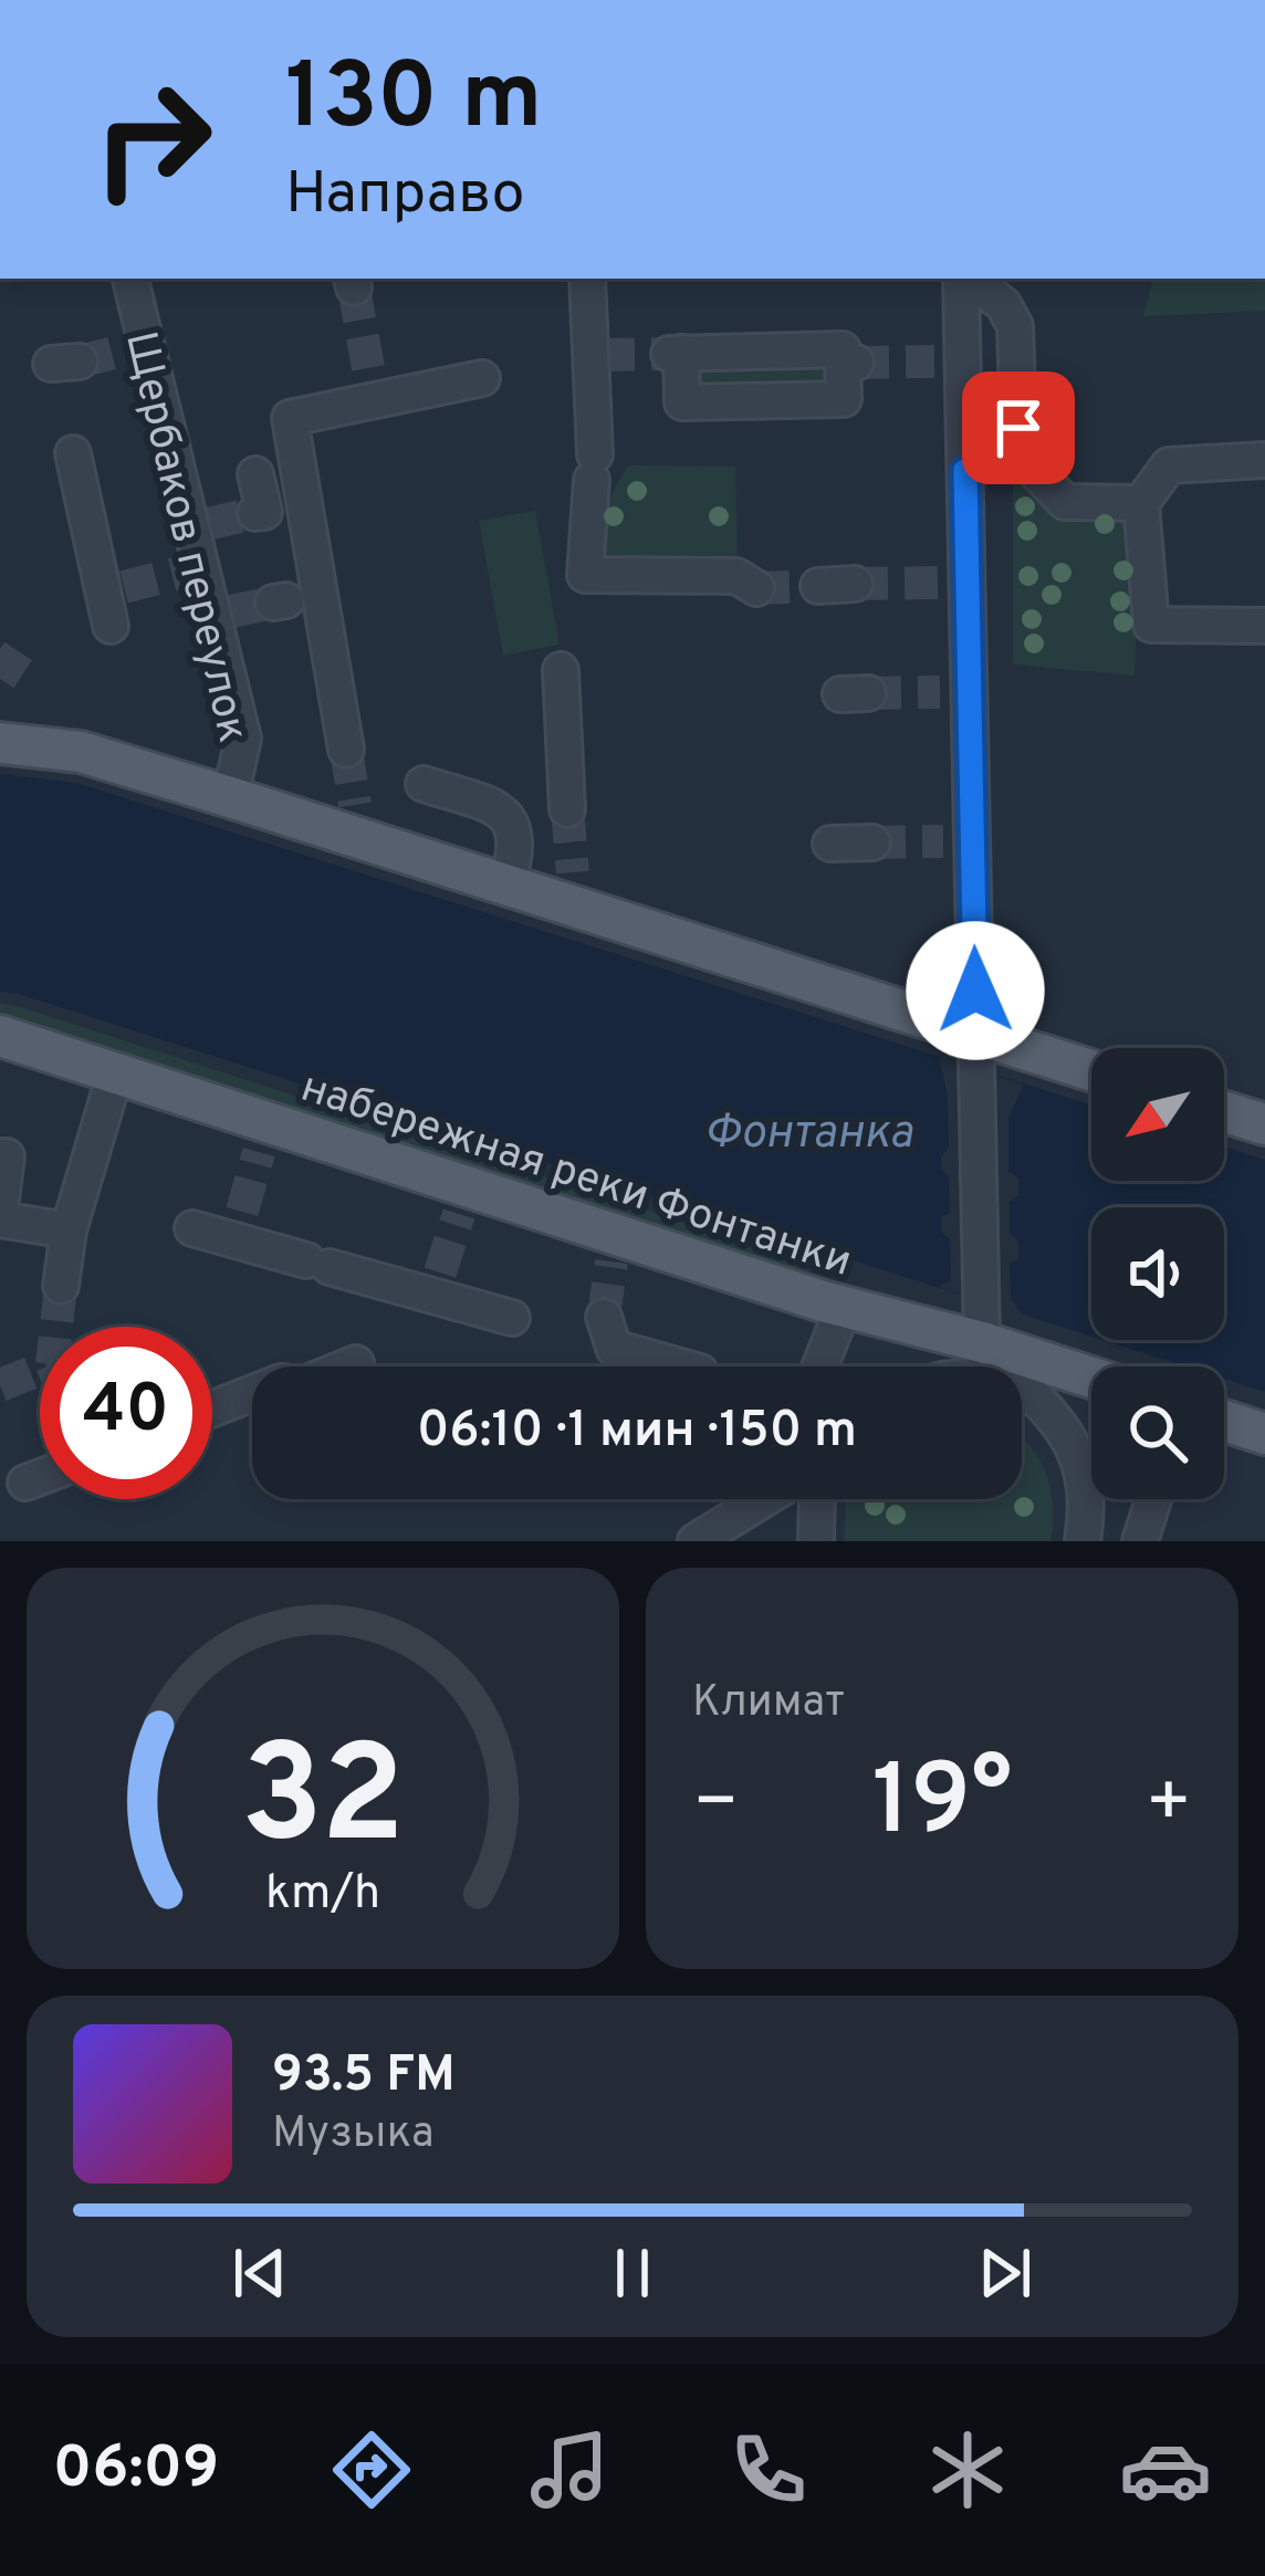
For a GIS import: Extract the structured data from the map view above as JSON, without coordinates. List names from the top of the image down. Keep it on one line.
{"streets":{"main road":["набережная реки Фонтанки"],"street":["Щербаков переулок"]},"water":["Фонтанка"],"north":"bottom left","page":{"turn":["130 m","Направо"],"limit":"40","trip":"06:10 · 1 мин · 150 m","tile":"Климат","heat":["−","19°","+"],"song":["93.5 FM","Музыка"],"tabs":"06:09","gauge":["32","km/h"]}}
